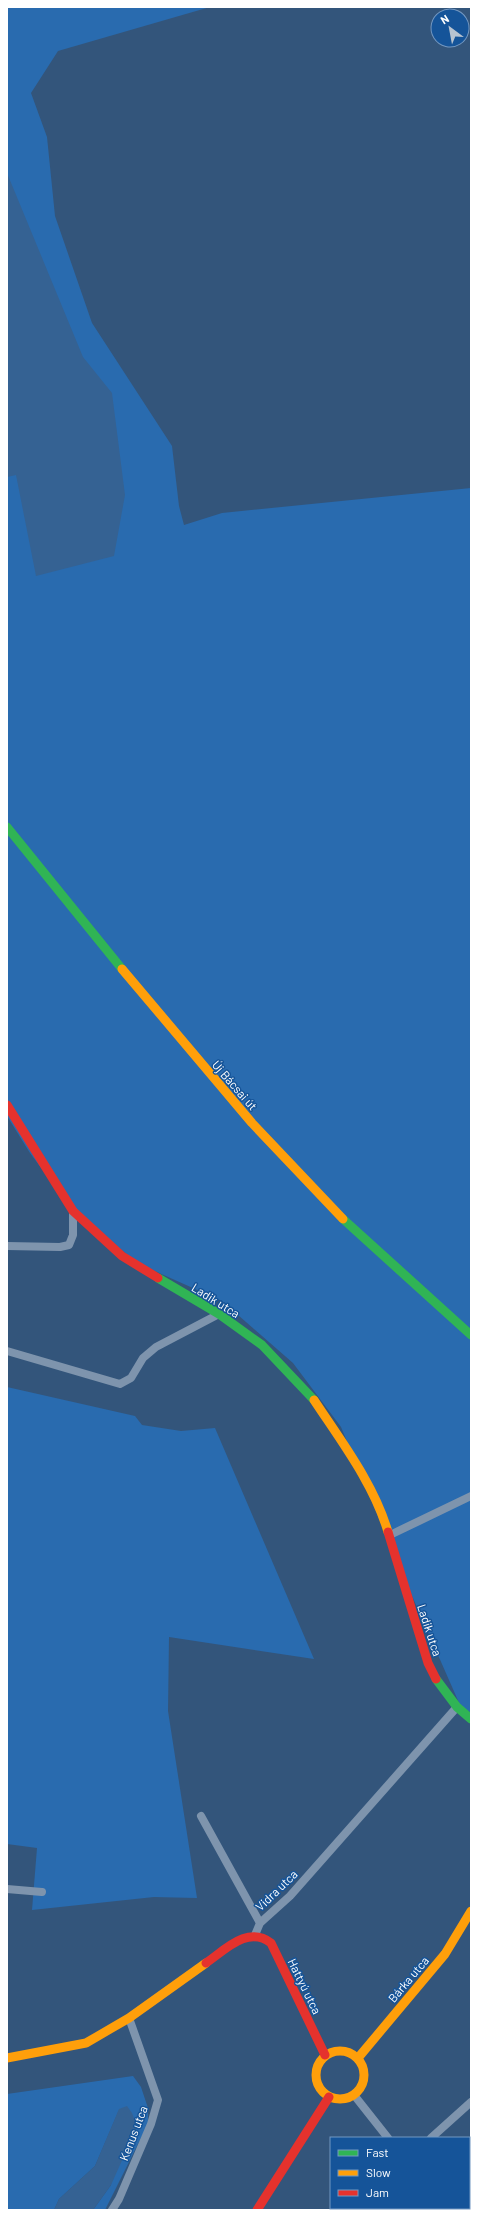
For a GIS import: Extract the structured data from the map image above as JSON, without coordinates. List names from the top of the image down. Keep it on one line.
{"streets":{"street":["Új Bácsai út","Ladik utca","Vidra utca","Bárka utca","Hattyú utca","Kenus utca"]},"crossings":[["Ladik utca","Vidra utca"],["Vidra utca","Hattyú utca"],["Bárka utca","Hattyú utca"]],"legend":["Fast","Slow","Jam"],"north":"top left"}
